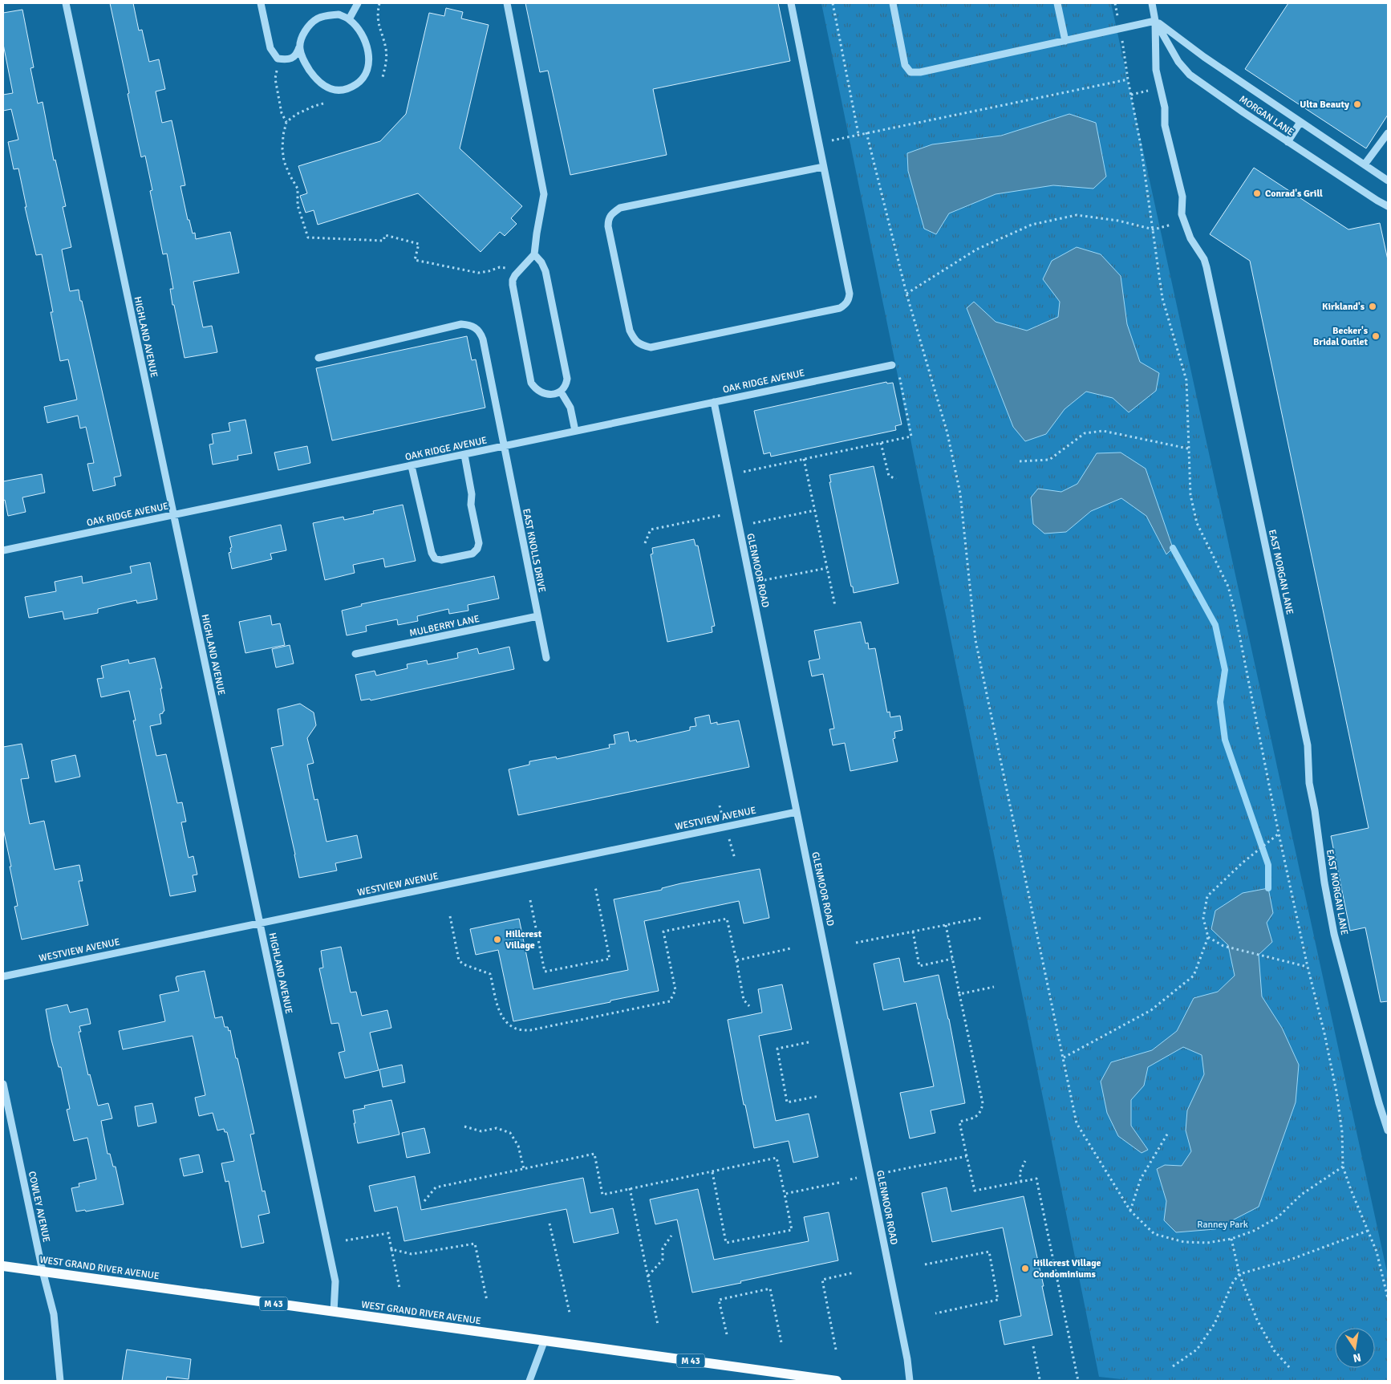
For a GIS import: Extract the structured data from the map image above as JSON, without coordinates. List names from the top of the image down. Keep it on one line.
{"streets":{"main road":["WEST GRAND RIVER AVENUE","M 43"],"street":["MORGAN LANE","HIGHLAND AVENUE","OAK RIDGE AVENUE","EAST KNOLLS DRIVE","GLENMOOR ROAD","EAST MORGAN LANE","MULBERRY LANE","WESTVIEW AVENUE","COWLEY AVENUE"]},"crossings":[["MORGAN LANE","EAST MORGAN LANE"],["HIGHLAND AVENUE","OAK RIDGE AVENUE"],["HIGHLAND AVENUE","WESTVIEW AVENUE"],["HIGHLAND AVENUE","WEST GRAND RIVER AVENUE"],["OAK RIDGE AVENUE","EAST KNOLLS DRIVE"],["OAK RIDGE AVENUE","GLENMOOR ROAD"],["EAST KNOLLS DRIVE","MULBERRY LANE"],["GLENMOOR ROAD","WESTVIEW AVENUE"],["COWLEY AVENUE","WEST GRAND RIVER AVENUE"]],"parks":["Ranney Park"],"places":["Ulta Beauty","Conrad's Grill","Kirkland's","Becker's Bridal Outlet","Hillcrest Village","Hillcrest Village Condominiums"],"north":"bottom"}
